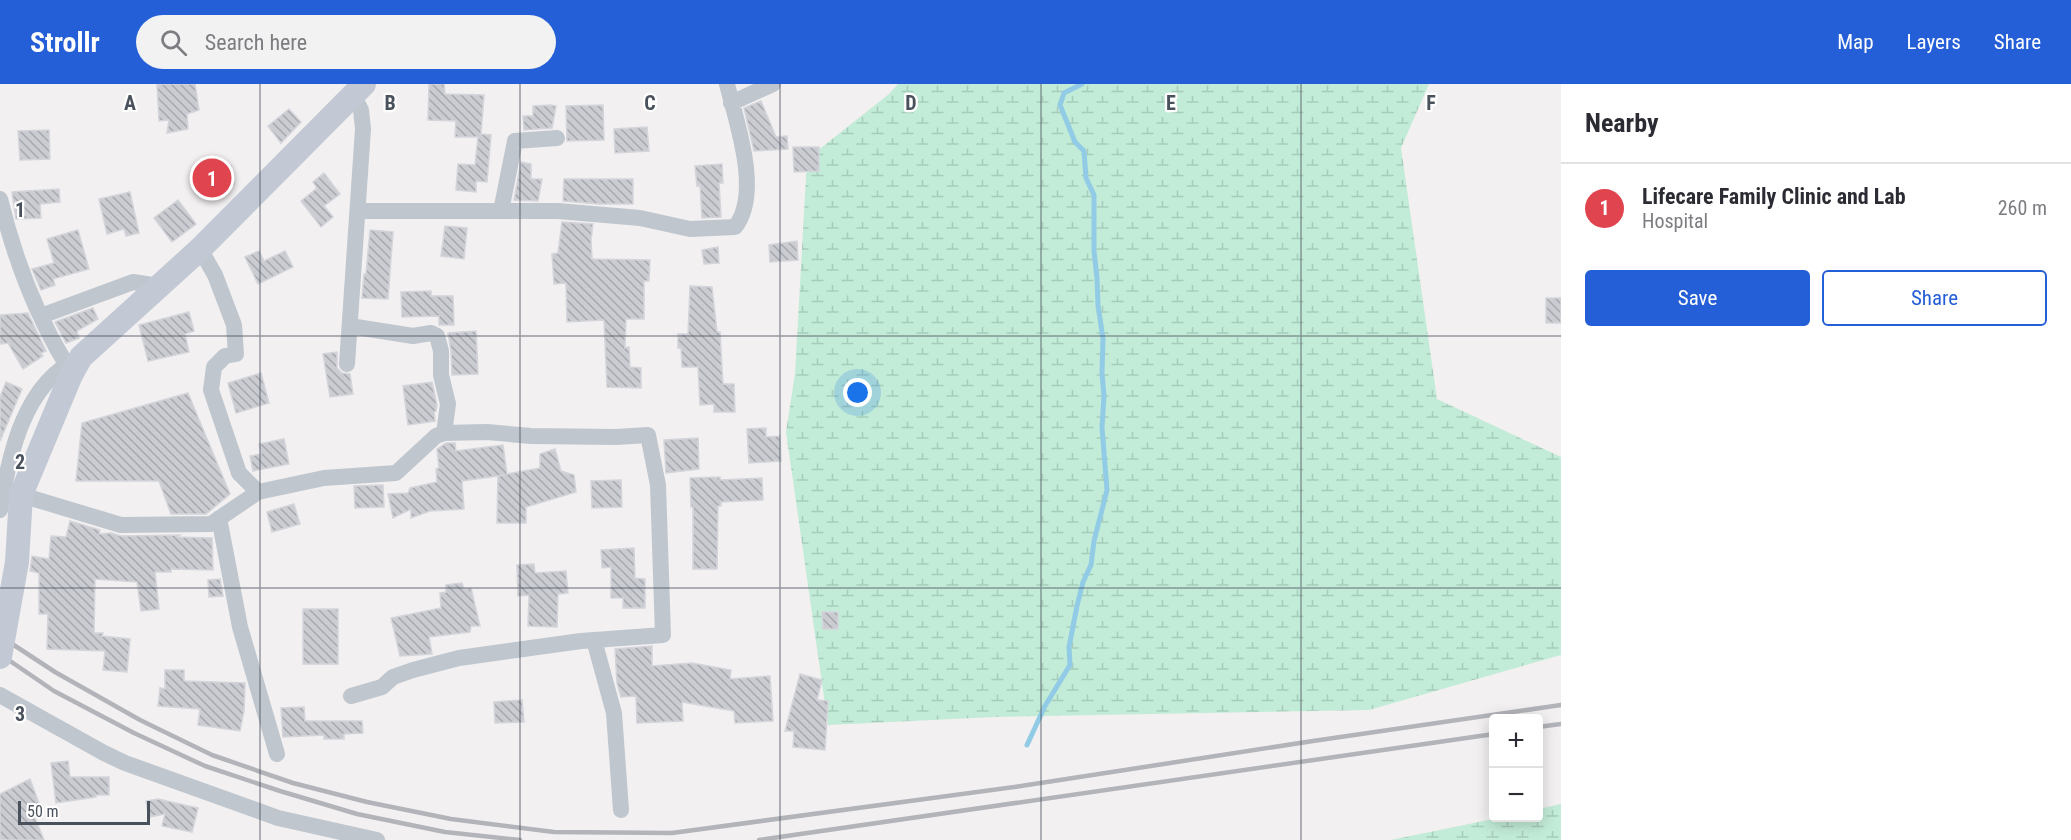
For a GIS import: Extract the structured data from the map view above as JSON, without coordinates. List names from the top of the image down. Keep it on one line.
{"scale_bar":"50 m","page":{"header":"Strollr","search":"Search here","nav":["Map","Layers","Share"],"heading":"Nearby","pins":"1","list":[{"mark":"1","name":"Lifecare Family Clinic and Lab","note":"Hospital","value":"260 m"}],"buttons":["Save","Share"],"map_buttons":["+","−"],"scale":"50 m"},"grid":{"columns":["A","B","C","D","E","F"],"rows":["1","2","3"]}}
